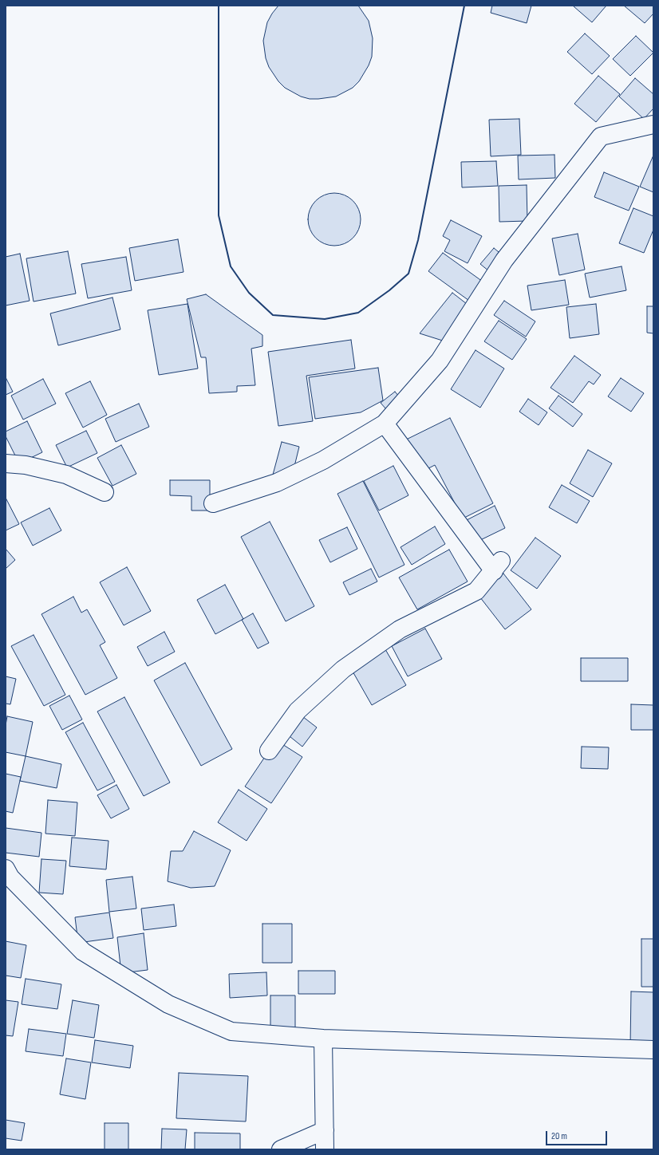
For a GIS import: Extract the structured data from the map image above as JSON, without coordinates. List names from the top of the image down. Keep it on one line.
{"scale_bar":"20 m"}
